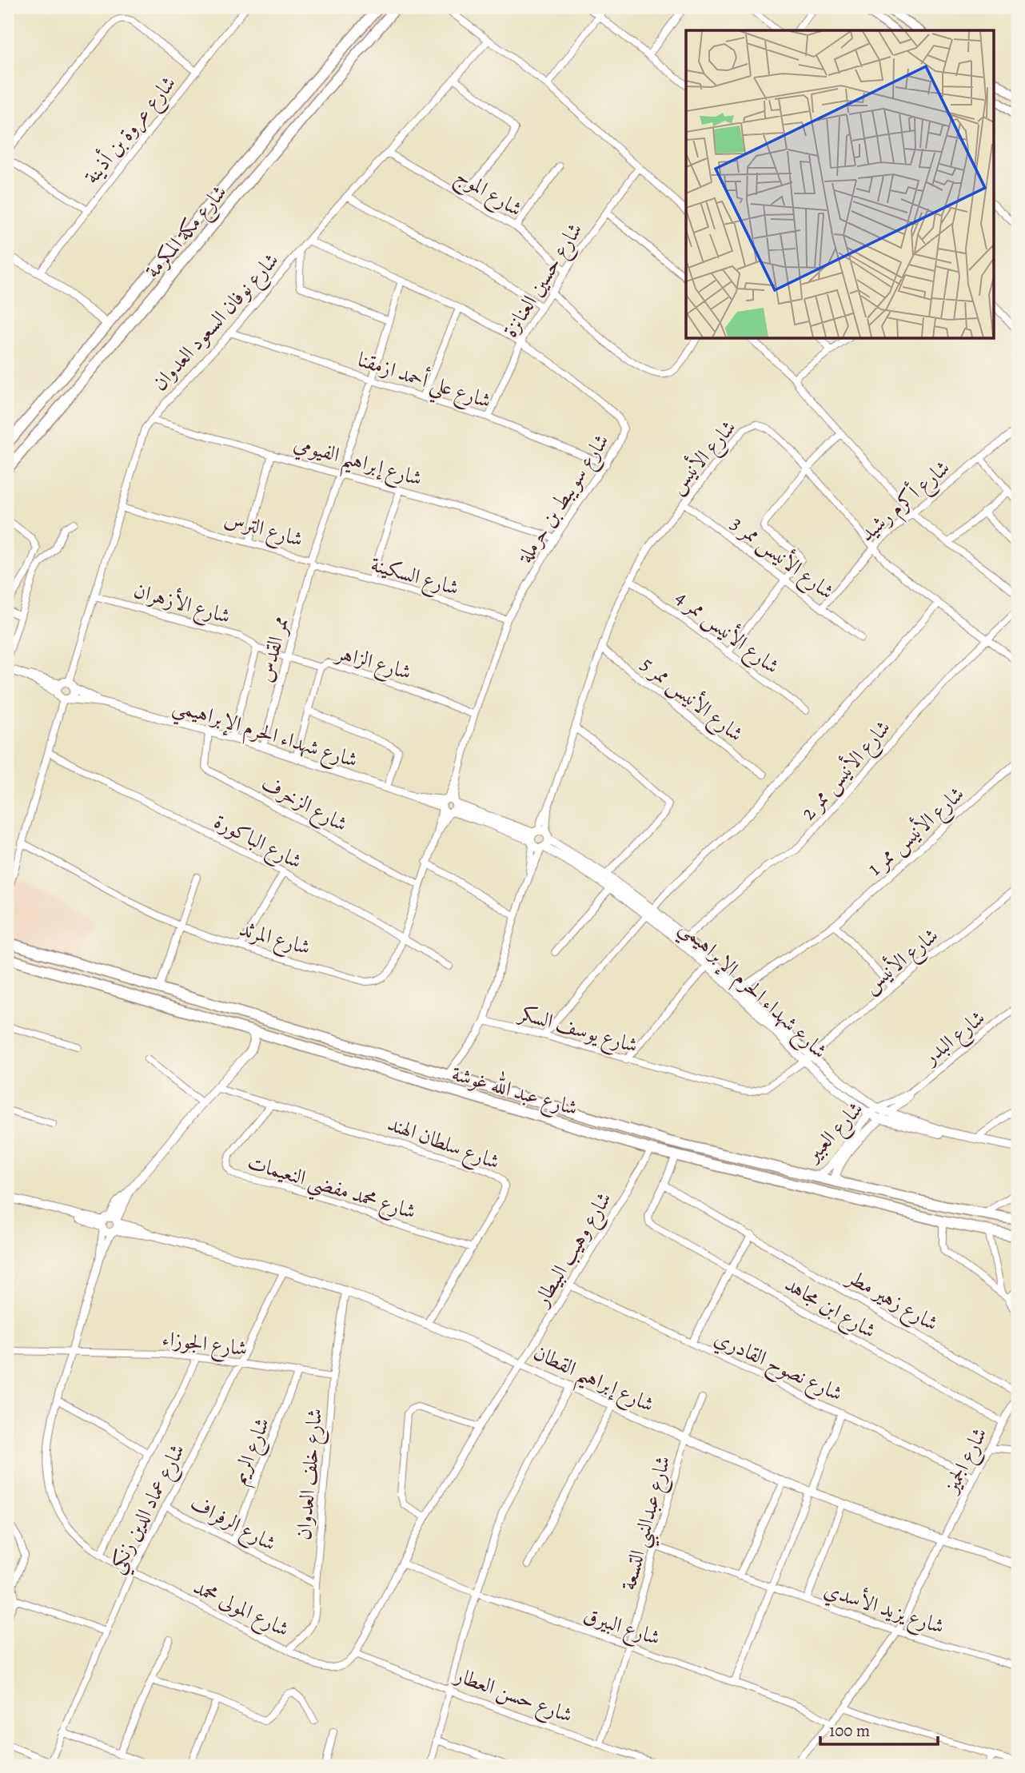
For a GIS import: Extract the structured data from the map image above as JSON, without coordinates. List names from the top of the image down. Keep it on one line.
{"streets":{"main road":["شارع مكة المكرمة","شارع عبد الله غوشة"],"street":["شارع عروة بن أذينة","شارع الموج","شارع حسين العنانزة","شارع نوفان السعود العدوان","شارع علي أحمد ازمقنا","شارع الأنيس","شارع إبراهيم الفيومي","شارع سويبط بن حرملة","شارع أكرم رشيد","شارع الترس","شارع الأنيس ممر 3","شارع السكينة","شارع الأزهران","شارع الأنيس ممر 4","ممر القدس","شارع الزاهر","شارع الأنيس ممر 5","شارع شهداء الحرم الإبراهيمي","شارع الأنيس ممر 2","شارع الزخرف","شارع الأنيس ممر 1","شارع الباكورة","شارع المرثد","شارع يوسف السكر","شارع البدر","شارع العبير","شارع سلطان الهند","شارع محمد مفضي النعيمات","شارع وهيب البيطار","شارع زهير مطر","شارع ابن مجاهد","شارع الجوزاء","شارع نصوح القادري","شارع إبراهيم القطان","شارع الريم","شارع الجميز","شارع خلف العدوان","شارع عماد الدين زنكي","شارع الرفراف","شارع عبدالنبي التسعة","شارع المولى محمد","شارع يزيد الأسدي","شارع البيرق","شارع حسن العطار"]},"crossings":[["شارع الموج","شارع حسين العنانزة"],["شارع الموج","شارع نوفان السعود العدوان"],["شارع حسين العنانزة","شارع علي أحمد ازمقنا"],["شارع حسين العنانزة","شارع سويبط بن حرملة"],["شارع نوفان السعود العدوان","شارع علي أحمد ازمقنا"],["شارع نوفان السعود العدوان","شارع إبراهيم الفيومي"],["شارع نوفان السعود العدوان","شارع سويبط بن حرملة"],["شارع نوفان السعود العدوان","شارع الترس"],["شارع نوفان السعود العدوان","شارع الأزهران"],["شارع نوفان السعود العدوان","شارع شهداء الحرم الإبراهيمي"],["شارع علي أحمد ازمقنا","شارع سويبط بن حرملة"],["شارع علي أحمد ازمقنا","شارع الترس"],["شارع الأنيس","شارع أكرم رشيد"],["شارع الأنيس","شارع الأنيس ممر 3"],["شارع الأنيس","شارع الأنيس ممر 4"],["شارع الأنيس","شارع الأنيس ممر 5"],["شارع الأنيس","شارع شهداء الحرم الإبراهيمي"],["شارع الأنيس","شارع الأنيس ممر 2"],["شارع الأنيس","شارع يوسف السكر"],["شارع إبراهيم الفيومي","شارع سويبط بن حرملة"],["شارع إبراهيم الفيومي","شارع الترس"],["شارع سويبط بن حرملة","شارع الترس"],["شارع سويبط بن حرملة","شارع السكينة"],["شارع سويبط بن حرملة","شارع الزاهر"],["شارع سويبط بن حرملة","شارع شهداء الحرم الإبراهيمي"],["شارع سويبط بن حرملة","شارع المرثد"],["شارع أكرم رشيد","شارع الأنيس ممر 3"],["شارع الترس","شارع السكينة"],["شارع الترس","ممر القدس"],["شارع السكينة","ممر القدس"],["شارع الأزهران","ممر القدس"],["شارع الأزهران","شارع الزاهر"],["ممر القدس","شارع شهداء الحرم الإبراهيمي"],["شارع الزاهر","شارع شهداء الحرم الإبراهيمي"],["شارع شهداء الحرم الإبراهيمي","شارع الأنيس ممر 2"],["شارع شهداء الحرم الإبراهيمي","شارع الزخرف"],["شارع شهداء الحرم الإبراهيمي","شارع الأنيس ممر 1"],["شارع شهداء الحرم الإبراهيمي","شارع المرثد"],["شارع شهداء الحرم الإبراهيمي","شارع يوسف السكر"],["شارع شهداء الحرم الإبراهيمي","شارع البدر"],["شارع شهداء الحرم الإبراهيمي","شارع العبير"],["شارع الزخرف","شارع المرثد"],["شارع الباكورة","شارع المرثد"],["شارع البدر","شارع العبير"],["شارع عبد الله غوشة","شارع العبير"],["شارع عبد الله غوشة","شارع وهيب البيطار"],["شارع سلطان الهند","شارع محمد مفضي النعيمات"],["شارع سلطان الهند","شارع إبراهيم القطان"],["شارع وهيب البيطار","شارع نصوح القادري"],["شارع وهيب البيطار","شارع إبراهيم القطان"],["شارع زهير مطر","شارع ابن مجاهد"],["شارع زهير مطر","شارع الجميز"],["شارع ابن مجاهد","شارع الجميز"],["شارع الجوزاء","شارع الريم"],["شارع الجوزاء","شارع خلف العدوان"],["شارع الجوزاء","شارع عماد الدين زنكي"],["شارع الجوزاء","شارع المولى محمد"],["شارع نصوح القادري","شارع الجميز"],["شارع إبراهيم القطان","شارع الجميز"],["شارع إبراهيم القطان","شارع خلف العدوان"],["شارع إبراهيم القطان","شارع عماد الدين زنكي"],["شارع إبراهيم القطان","شارع عبدالنبي التسعة"],["شارع إبراهيم القطان","شارع المولى محمد"],["شارع إبراهيم القطان","شارع يزيد الأسدي"],["شارع الريم","شارع الرفراف"],["شارع الجميز","شارع يزيد الأسدي"],["شارع الجميز","شارع البيرق"],["شارع خلف العدوان","شارع الرفراف"],["شارع خلف العدوان","شارع المولى محمد"],["شارع عماد الدين زنكي","شارع الرفراف"],["شارع عماد الدين زنكي","شارع المولى محمد"],["شارع عبدالنبي التسعة","شارع البيرق"],["شارع عبدالنبي التسعة","شارع حسن العطار"],["شارع المولى محمد","شارع حسن العطار"]],"scale_bar":"100 m"}
